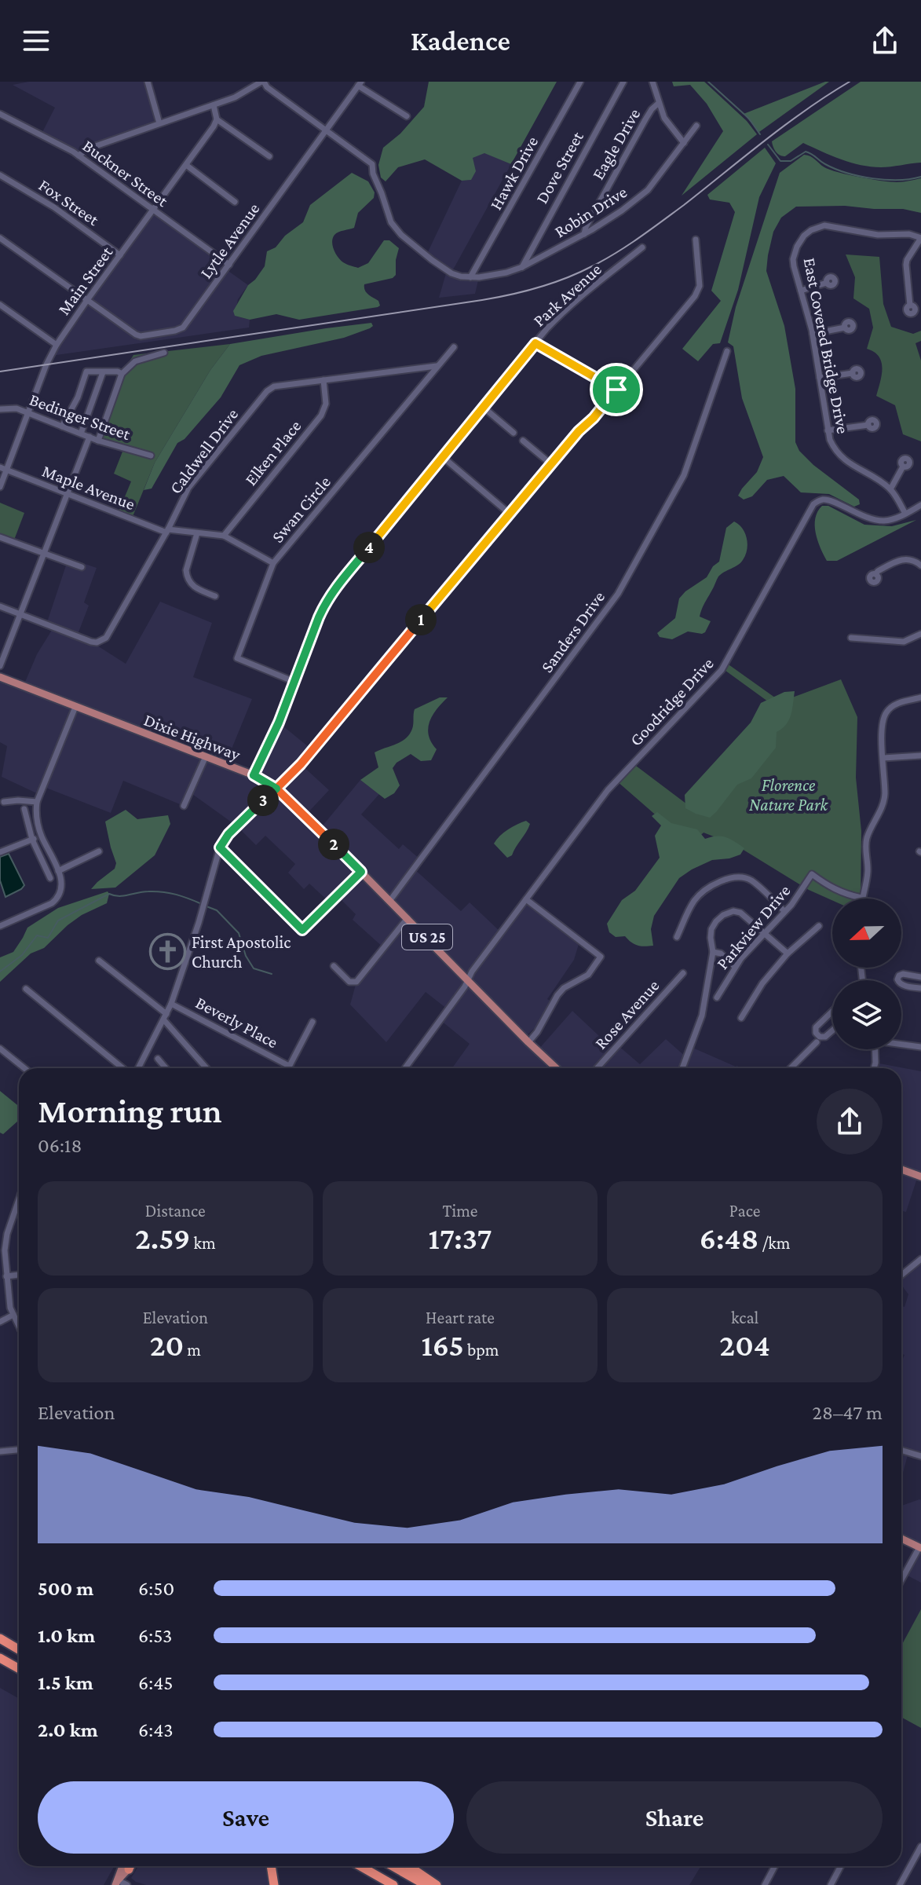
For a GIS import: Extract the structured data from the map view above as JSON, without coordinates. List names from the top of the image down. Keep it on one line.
{"streets":{"main road":["Dixie Highway","US 25"],"street":["Eagle Drive","Dove Street","Buckner Street","Hawk Drive","Fox Street","Robin Drive","Lytle Avenue","Main Street","Park Avenue","East Covered Bridge Drive","Bedinger Street","Caldwell Drive","Elken Place","Maple Avenue","Swan Circle","Sanders Drive","Goodridge Drive","Parkview Drive","Rose Avenue","Beverly Place"]},"crossings":[["Eagle Drive","Robin Drive"],["Dove Street","Robin Drive"],["Buckner Street","Lytle Avenue"],["Buckner Street","Main Street"],["Hawk Drive","Robin Drive"],["Fox Street","Main Street"],["Lytle Avenue","Main Street"],["Main Street","Bedinger Street"],["Main Street","Maple Avenue"],["Park Avenue","Swan Circle"],["Park Avenue","Dixie Highway"],["East Covered Bridge Drive","Goodridge Drive"],["Caldwell Drive","Elken Place"],["Caldwell Drive","Maple Avenue"],["Caldwell Drive","Swan Circle"],["Elken Place","Maple Avenue"],["Maple Avenue","Swan Circle"],["Sanders Drive","Dixie Highway"],["Goodridge Drive","Dixie Highway"]],"parks":["Florence Nature Park"],"places":{"church":["First Apostolic Church"]},"north":"left","page":{"header":"Kadence","pins":["4","1","3","2"],"heading":["Morning run","06:18"],"stats":[["Distance","2.59 km"],["Time","17:37"],["Pace","6:48 /km"],["Elevation","20 m"],["Heart rate","165 bpm"],["kcal","204"]],"chart":["Elevation","28–47 m"],"list":[{"name":"500 m","note":"6:50"},{"name":"1.0 km","note":"6:53"},{"name":"1.5 km","note":"6:45"},{"name":"2.0 km","note":"6:43"}],"buttons":["Save","Share"]}}
